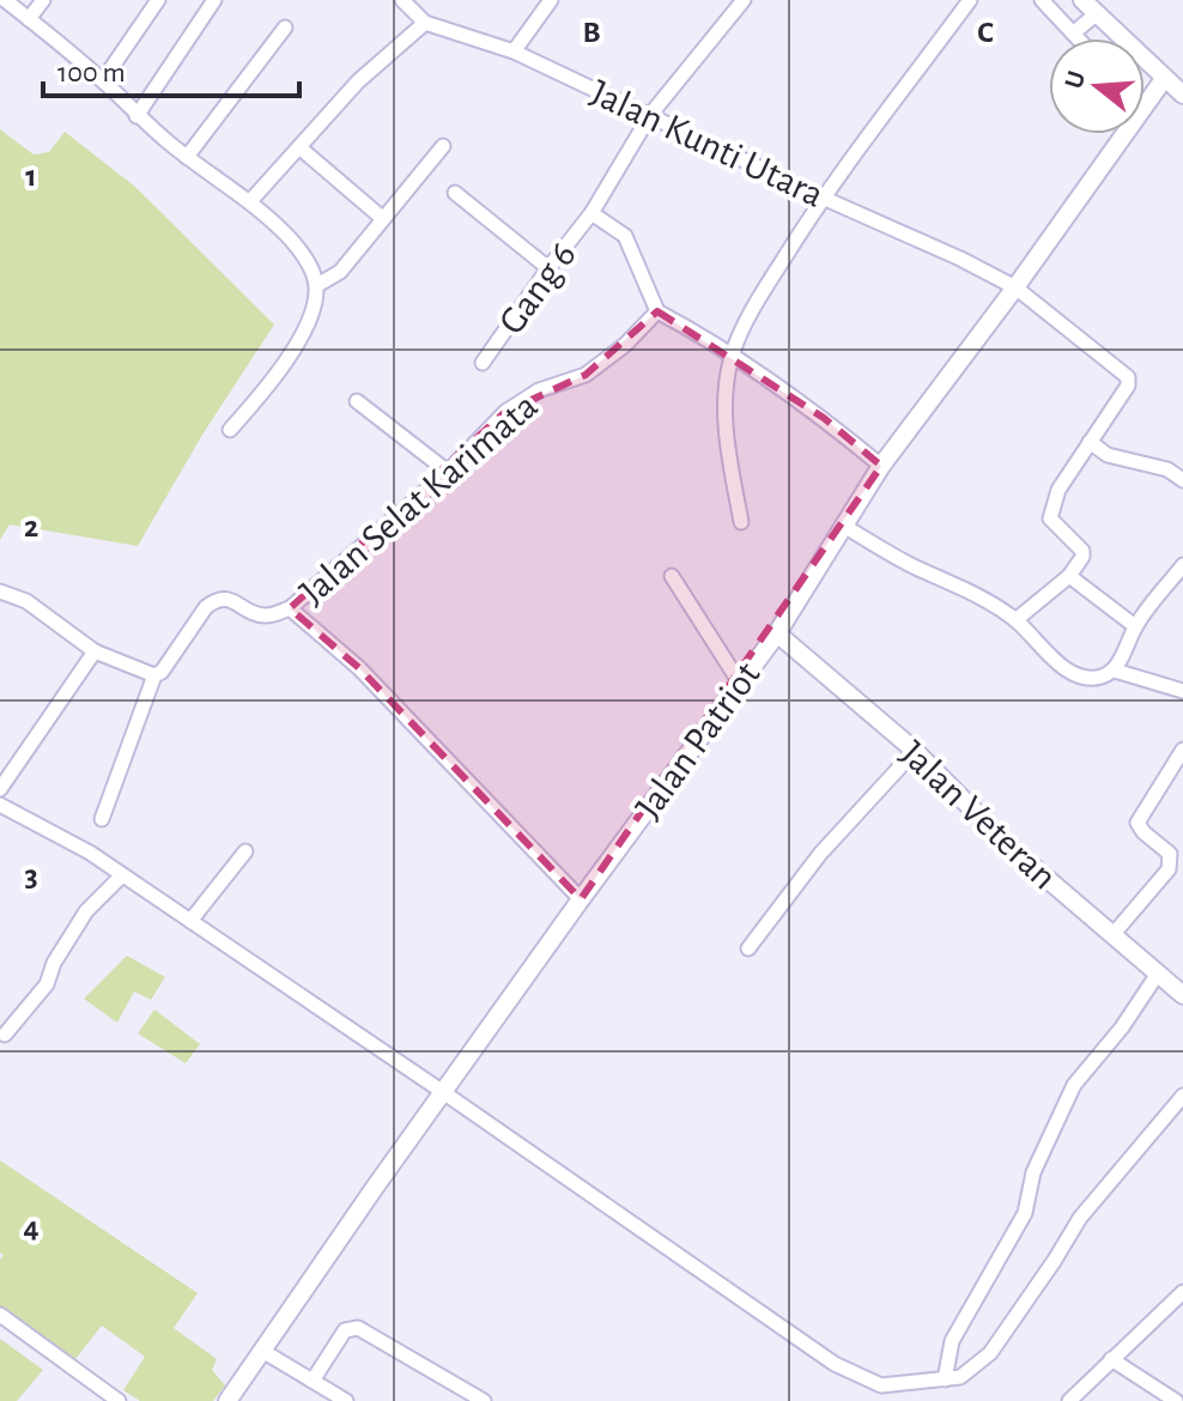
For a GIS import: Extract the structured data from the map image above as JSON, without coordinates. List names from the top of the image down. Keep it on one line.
{"streets":{"street":["Jalan Kunti Utara","Gang 6","Jalan Selat Karimata","Jalan Patriot","Jalan Veteran"]},"crossings":[["Jalan Kunti Utara","Gang 6"],["Jalan Kunti Utara","Jalan Patriot"],["Gang 6","Jalan Selat Karimata"],["Jalan Patriot","Jalan Veteran"]],"scale_bar":"100 m","north":"left","grid":{"columns":["B","C"],"rows":["1","2","3","4"]}}
